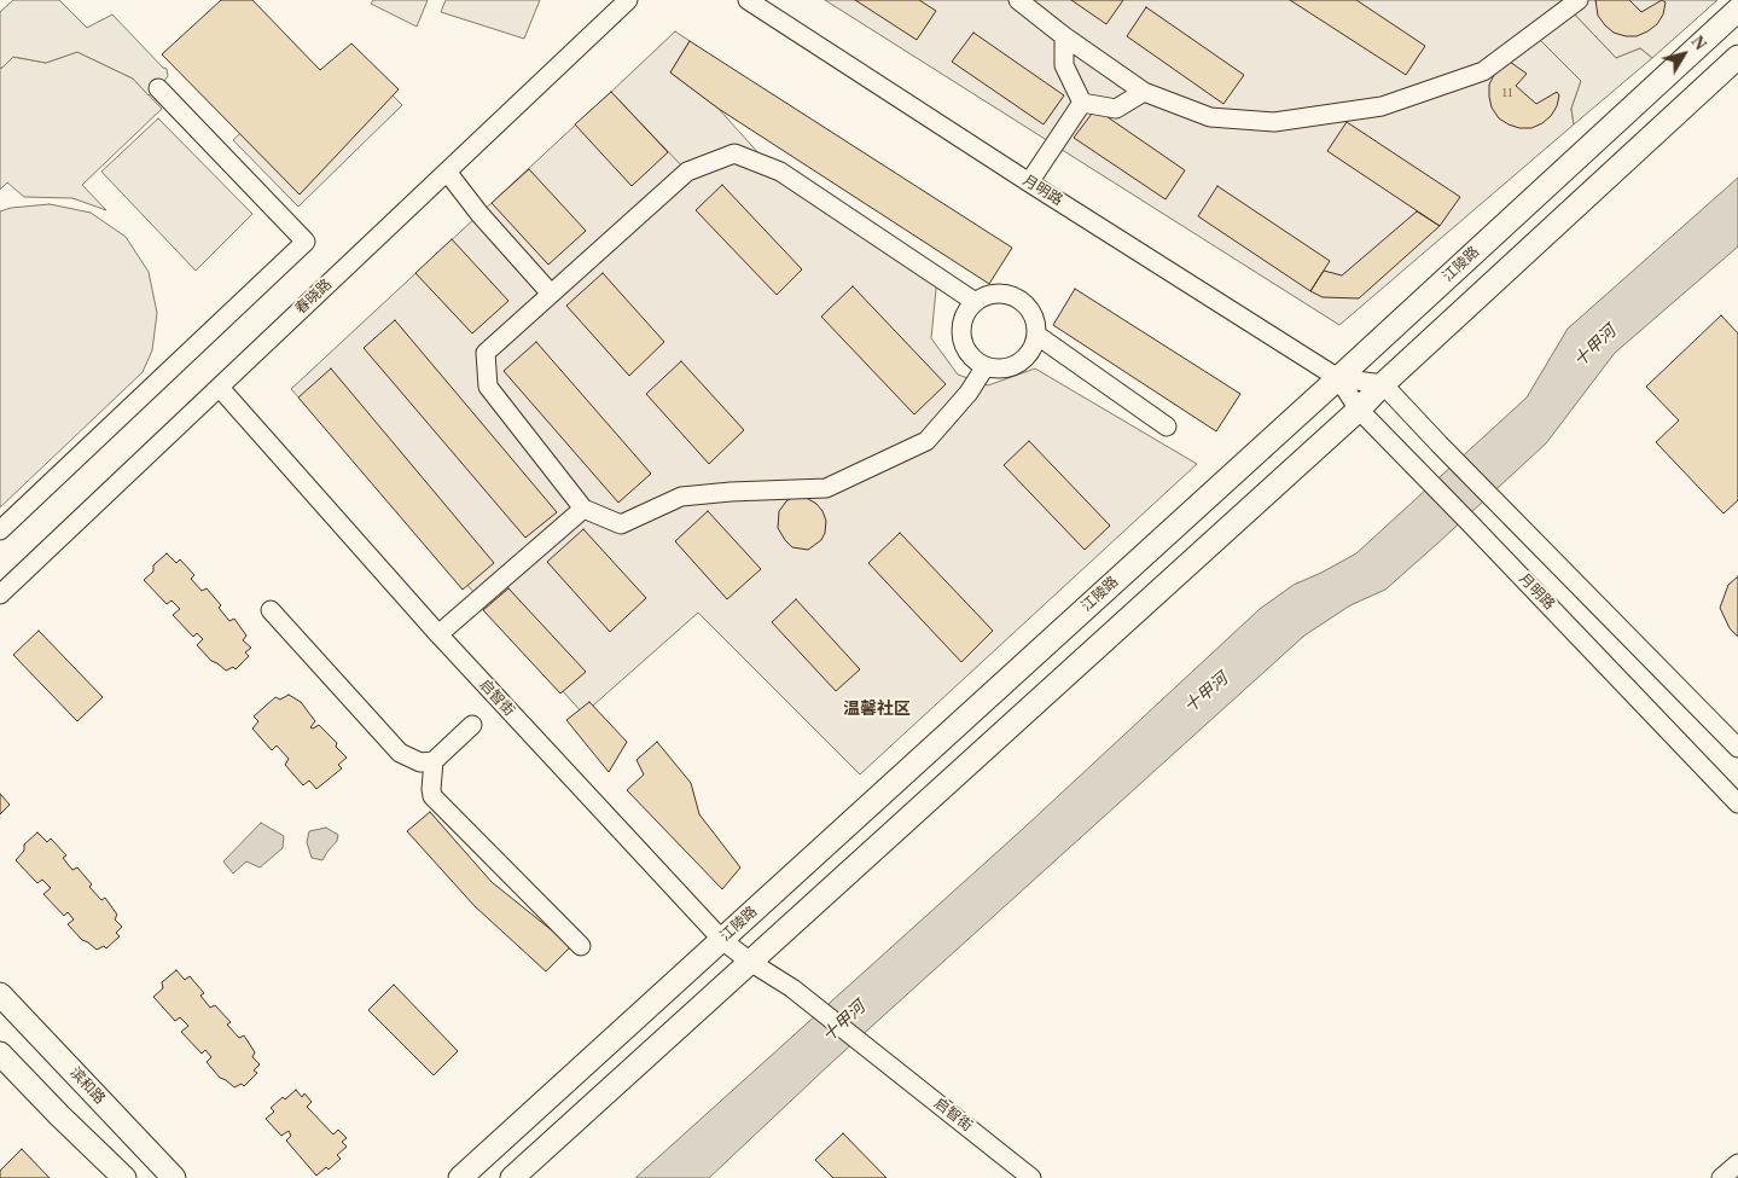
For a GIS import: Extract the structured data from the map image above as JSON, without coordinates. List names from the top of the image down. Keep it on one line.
{"streets":{"main road":["江陵路","滨和路"],"street":["月明路","春晓路","启智街"]},"crossings":[["月明路","江陵路"],["江陵路","启智街"],["春晓路","启智街"]],"districts":["温馨社区"],"water":["十甲河"],"house_numbers":["11"],"north":"top right"}
